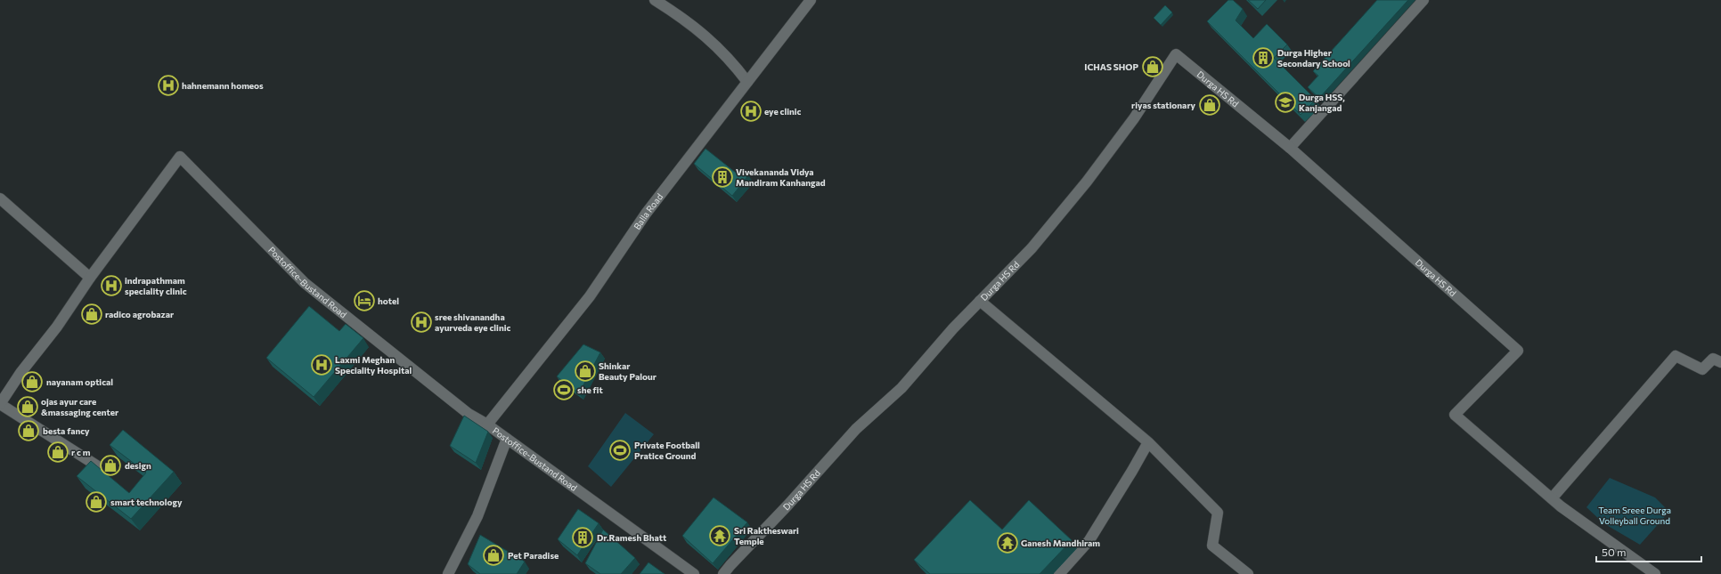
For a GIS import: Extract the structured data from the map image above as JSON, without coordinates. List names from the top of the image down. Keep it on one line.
{"streets":{"street":["Durga HS Rd","Balla Road","Postoffice-Bustand Road"]},"crossings":[["Balla Road","Postoffice-Bustand Road"]],"parks":["Team Sreee Durga Volleyball Ground"],"places":{"building":["Durga Higher Secondary School","Vivekananda Vidya Mandiram Kanhangad","Dr.Ramesh Bhatt"],"shop":["ICHAS SHOP","riyas stationary","radico agrobazar","Shinkar Beauty Palour","nayanam optical","ojas ayur care &massaging center","besta fancy","r c m","design","smart technology","Pet Paradise"],"hospital":["hahnemann homeos","eye clinic","indrapathmam speciality clinic","sree shivanandha ayurveda eye clinic","Laxmi Meghan Speciality Hospital"],"school or university":["Durga HSS, Kanjangad"],"hotel":["hotel"],"sports":["she fit","Private Football Pratice Ground"],"temple":["Sri Raktheswari Temple","Ganesh Mandhiram"]},"scale_bar":"50 m"}
